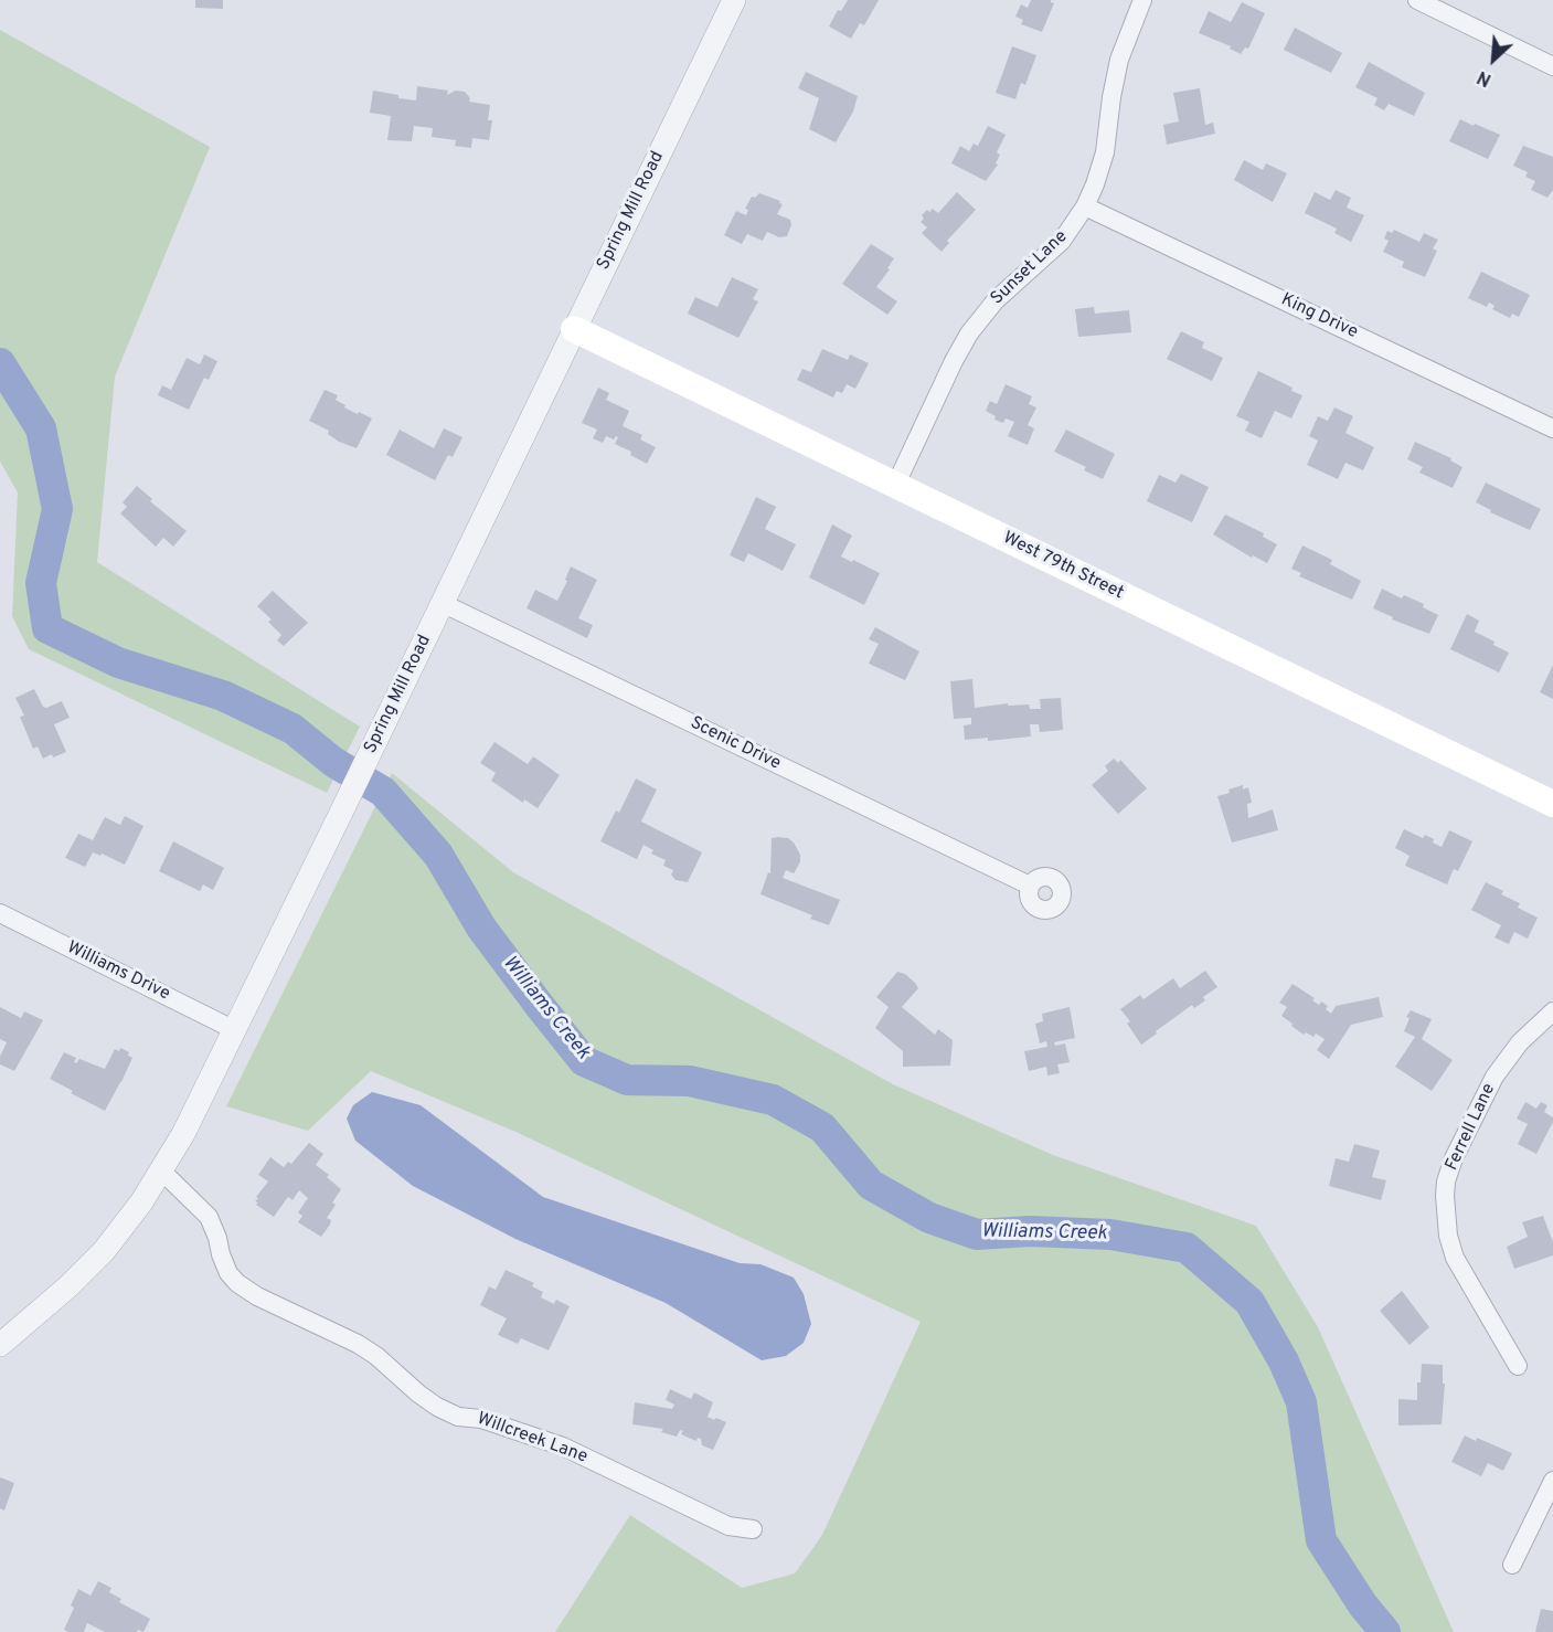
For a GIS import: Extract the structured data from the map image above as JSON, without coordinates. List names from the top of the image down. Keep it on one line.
{"streets":{"main road":["West 79th Street"],"street":["Spring Mill Road","Sunset Lane","King Drive","Scenic Drive","Williams Drive","Ferrell Lane","Willcreek Lane"]},"crossings":[["Spring Mill Road","West 79th Street"],["Spring Mill Road","Scenic Drive"],["Spring Mill Road","Williams Drive"],["Spring Mill Road","Willcreek Lane"],["Sunset Lane","King Drive"],["Sunset Lane","West 79th Street"]],"water":["Williams Creek"],"north":"bottom left"}
